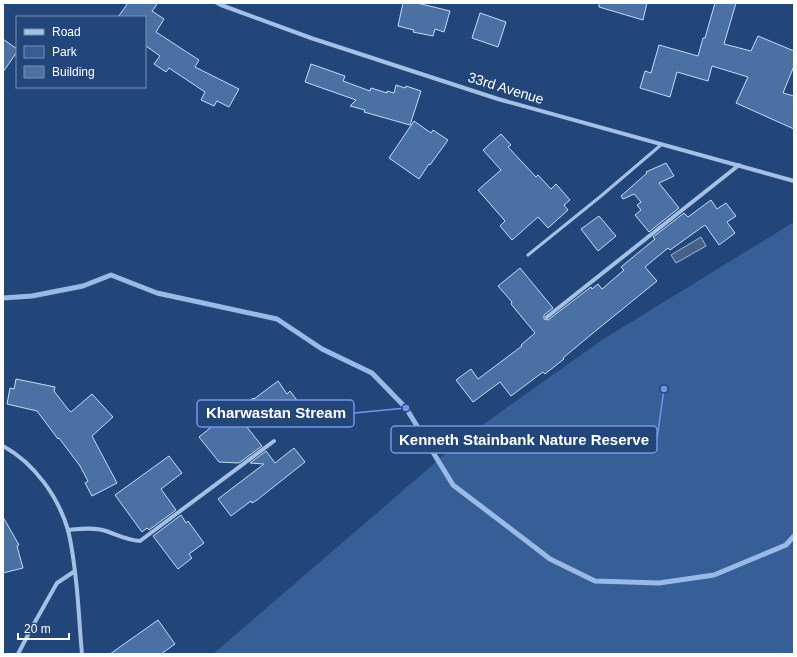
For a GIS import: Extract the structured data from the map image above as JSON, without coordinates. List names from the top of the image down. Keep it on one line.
{"streets":{"street":["33rd Avenue"]},"places":["Kenneth Stainbank Nature Reserve","Kharwastan Stream"],"legend":["Road","Park","Building"],"scale_bar":"20 m"}
